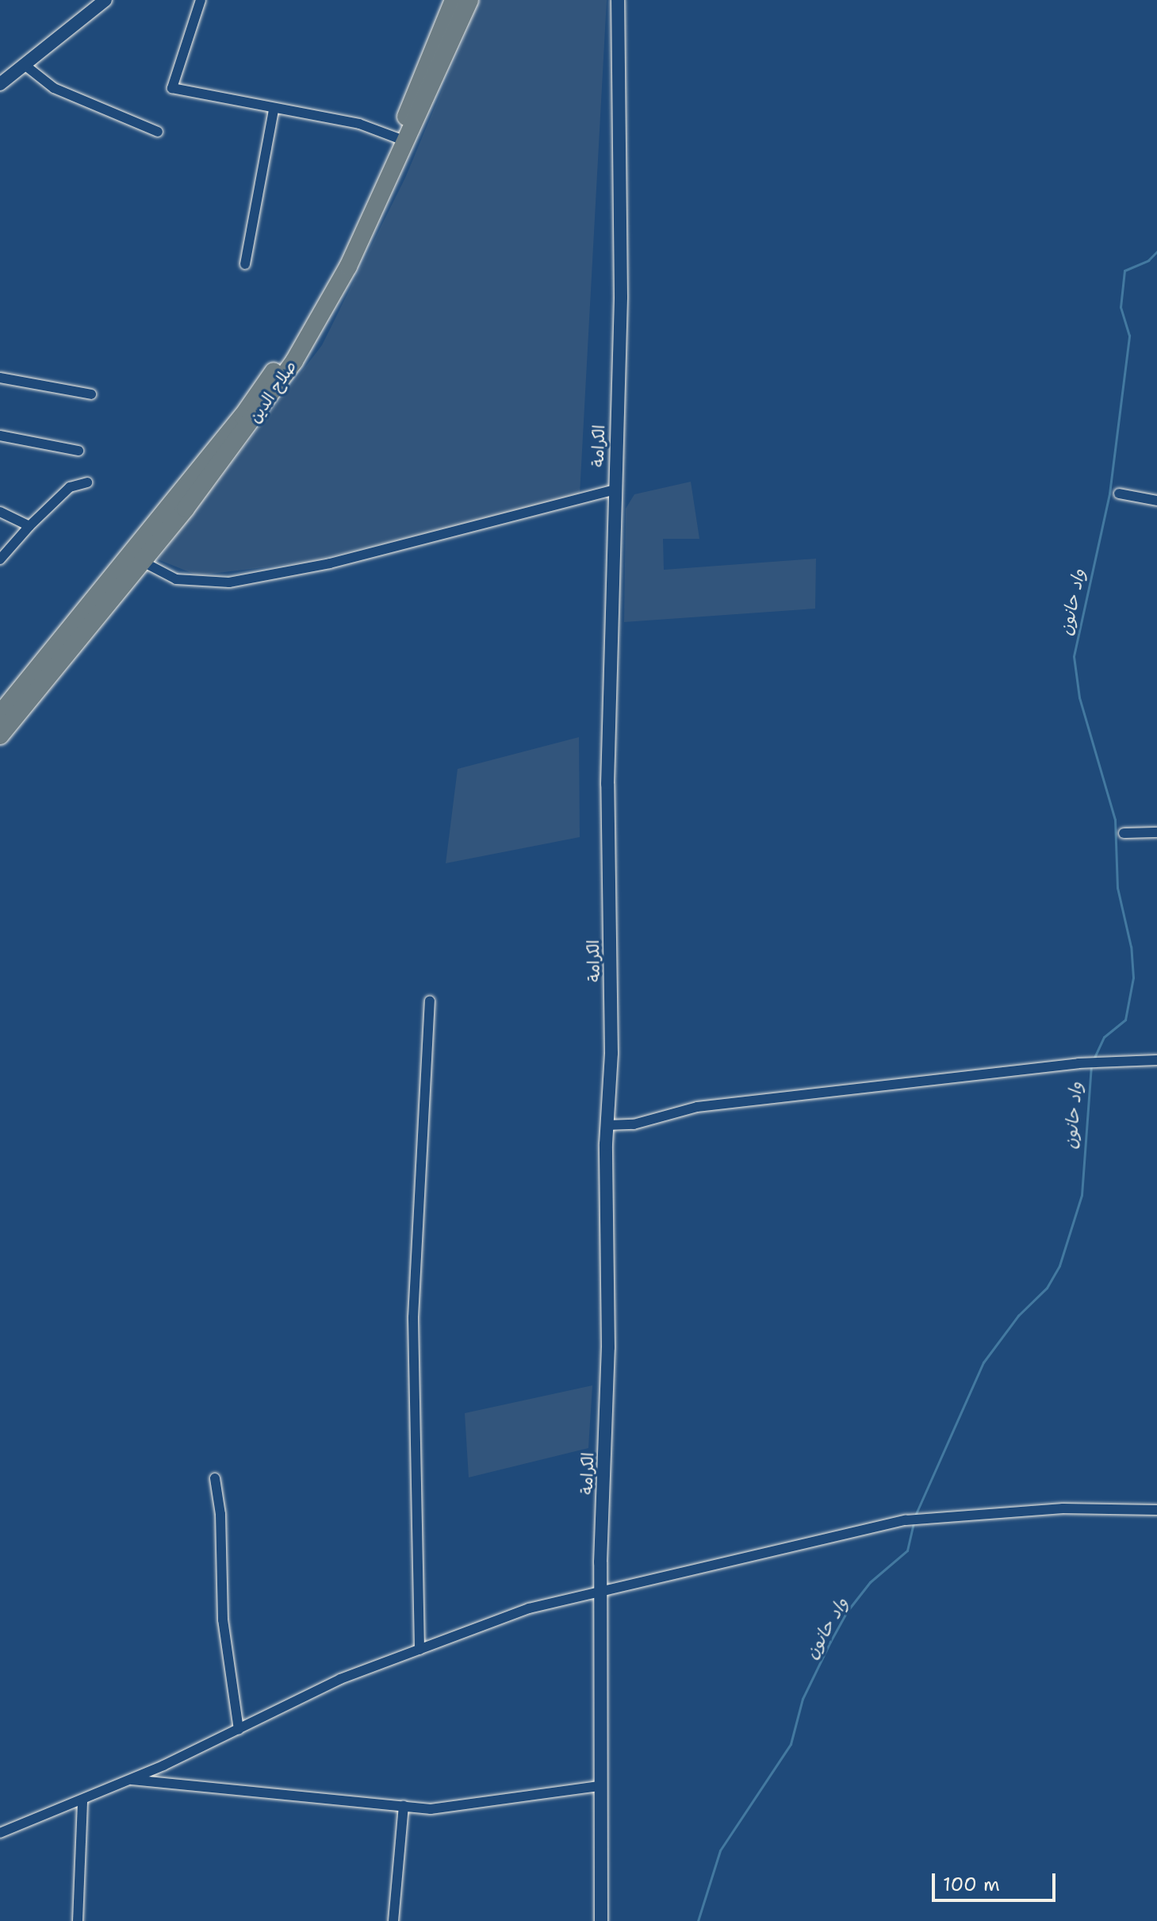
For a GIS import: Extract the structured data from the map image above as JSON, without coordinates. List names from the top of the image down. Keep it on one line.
{"streets":{"highway":["صلاح الدين"],"main road":["الكرامة"]},"water":["واد حانون"],"scale_bar":"100 m"}
